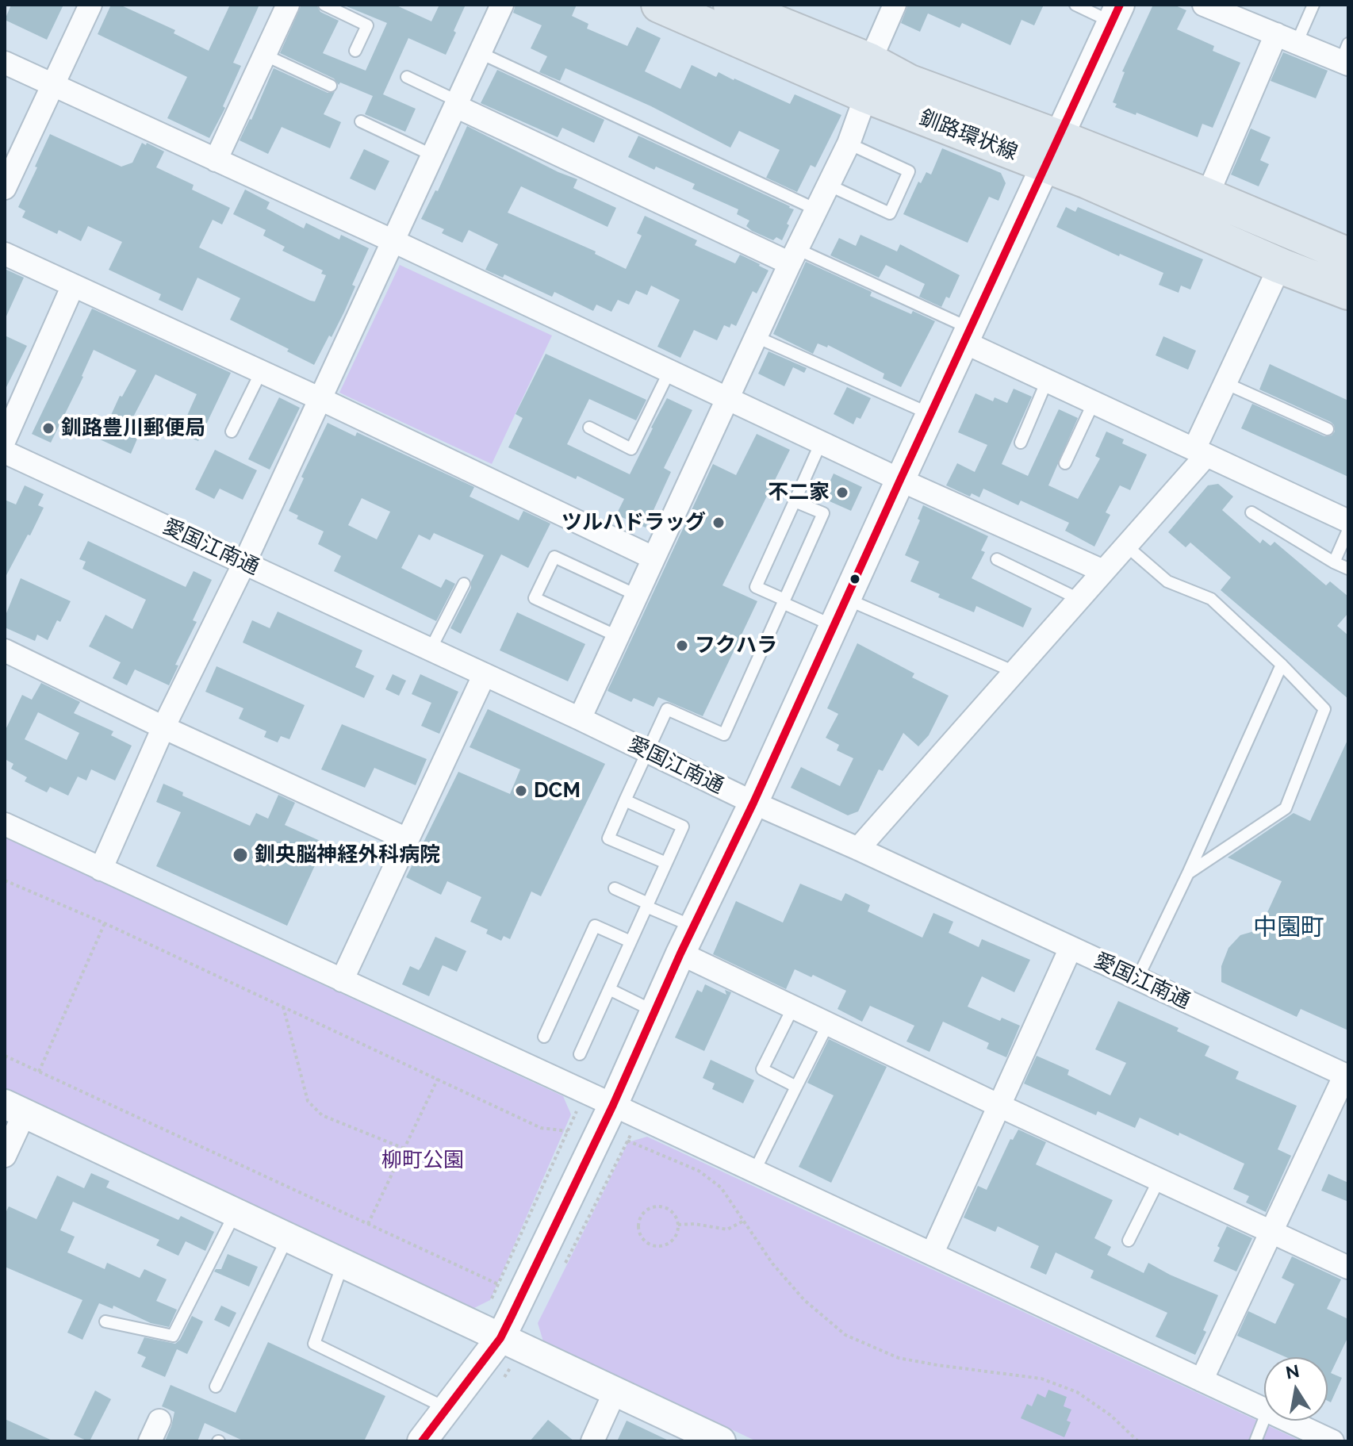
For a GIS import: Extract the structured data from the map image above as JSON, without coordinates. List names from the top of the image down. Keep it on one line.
{"streets":{"main road":["釧路環状線"],"street":["愛国江南通"]},"districts":["中園町"],"parks":["柳町公園"],"places":["釧路豊川郵便局","不二家","ツルハドラッグ","フクハラ","DCM","釧央脳神経外科病院"],"north":"top"}
